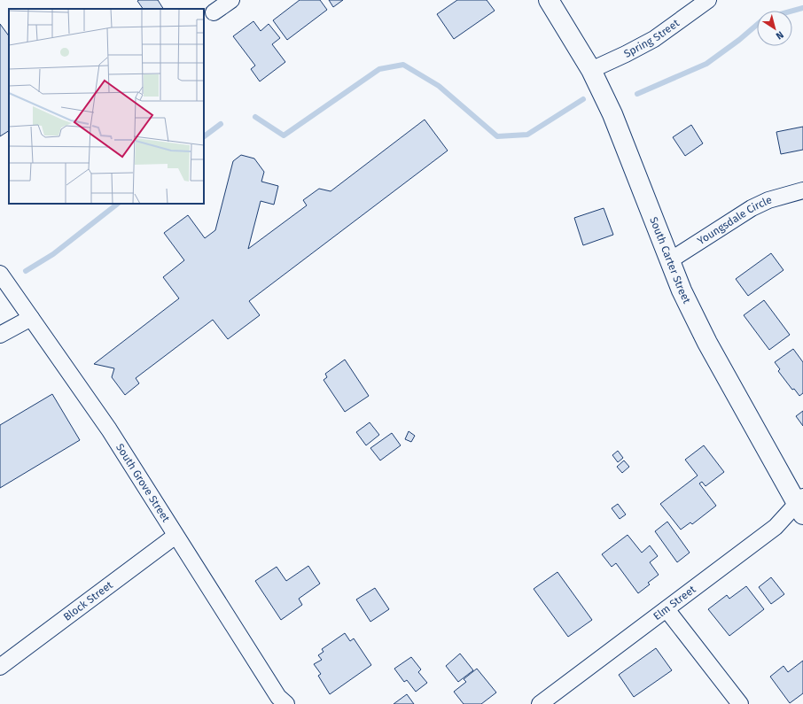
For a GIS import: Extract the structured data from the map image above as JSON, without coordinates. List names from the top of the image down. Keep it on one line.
{"streets":{"street":["Spring Street","Youngsdale Circle","South Carter Street","South Grove Street","Block Street","Elm Street"]},"crossings":[["Spring Street","South Carter Street"],["Youngsdale Circle","South Carter Street"],["South Carter Street","Elm Street"],["South Grove Street","Block Street"]],"north":"bottom right"}
